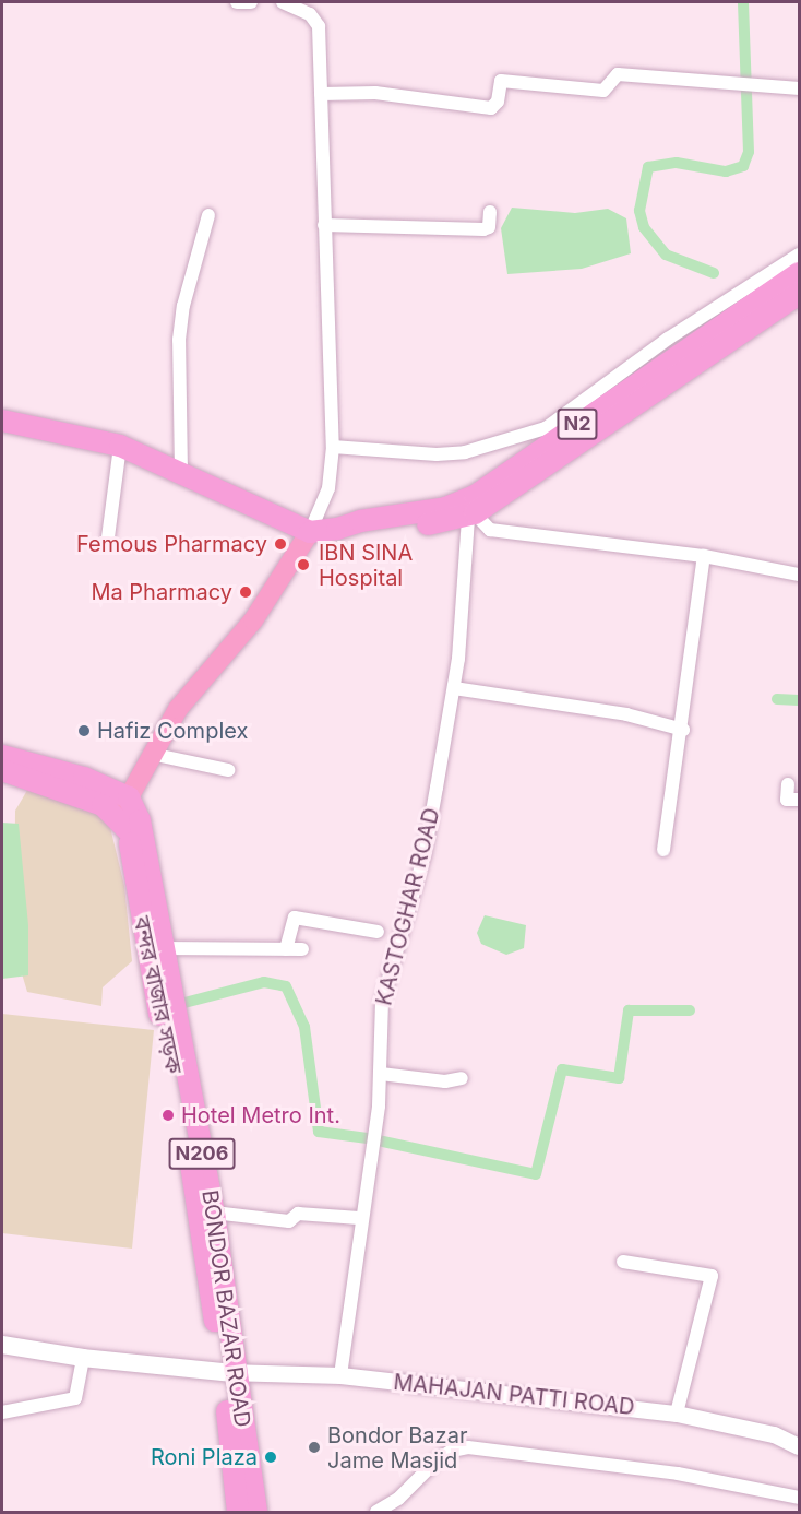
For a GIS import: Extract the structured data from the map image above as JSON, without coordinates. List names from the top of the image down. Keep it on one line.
{"streets":{"highway":["N2","বন্দর বাজার সড়ক","N206","BONDOR BAZAR ROAD"],"street":["KASTOGHAR ROAD","MAHAJAN PATTI ROAD"]},"crossings":[["N2","KASTOGHAR ROAD"],["N2","বন্দর বাজার সড়ক"],["KASTOGHAR ROAD","MAHAJAN PATTI ROAD"],["বন্দর বাজার সড়ক","BONDOR BAZAR ROAD"],["বন্দর বাজার সড়ক","MAHAJAN PATTI ROAD"],["BONDOR BAZAR ROAD","MAHAJAN PATTI ROAD"]],"places":["Femous Pharmacy","IBN SINA Hospital","Ma Pharmacy","Hafiz Complex","Hotel Metro Int.","Bondor Bazar Jame Masjid","Roni Plaza"]}
